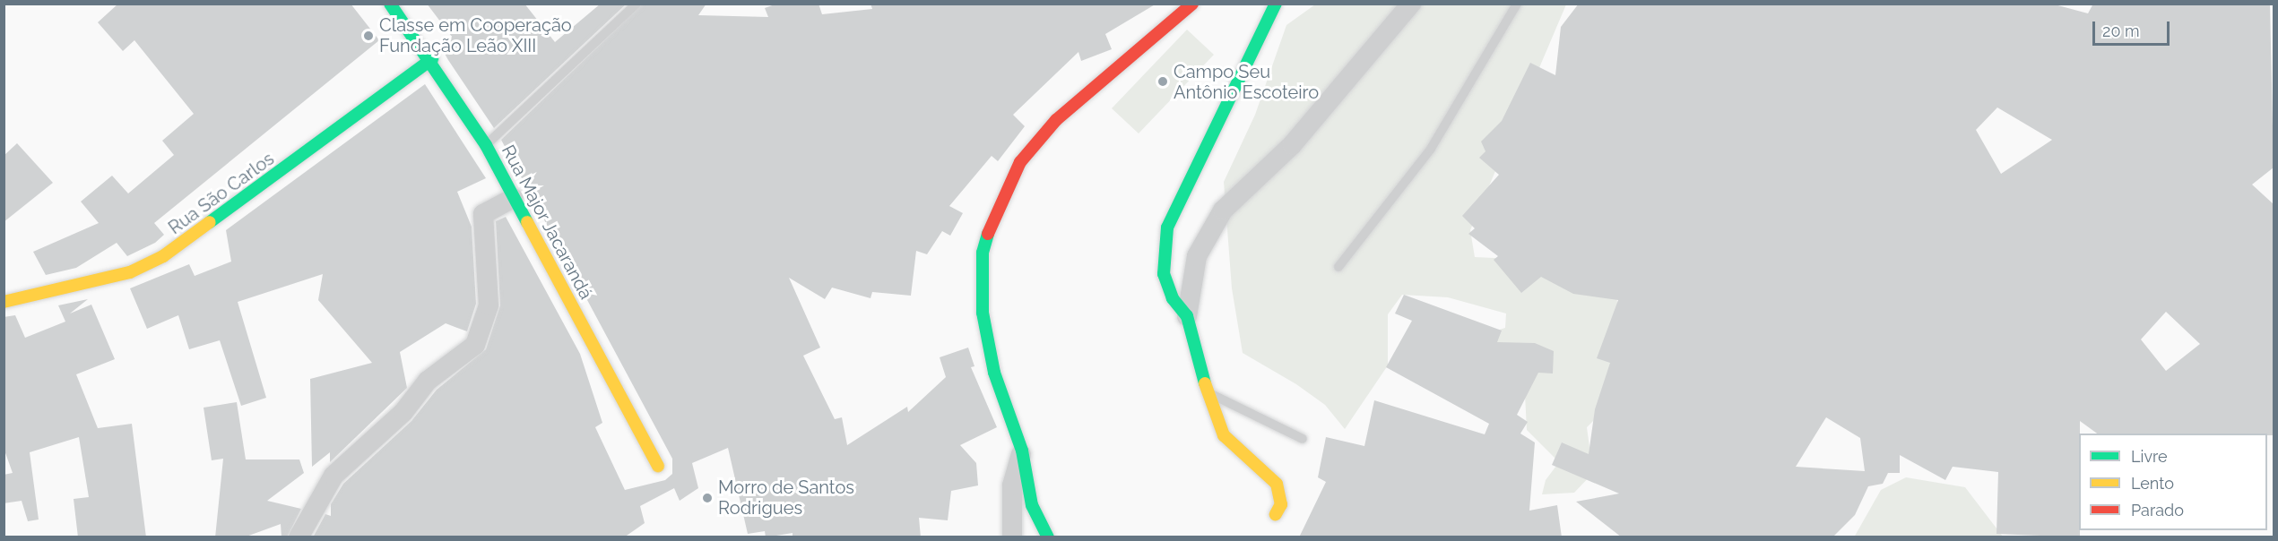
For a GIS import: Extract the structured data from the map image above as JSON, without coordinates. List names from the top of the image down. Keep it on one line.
{"streets":{"street":["Rua São Carlos","Rua Major Jacarandá"]},"crossings":[["Rua São Carlos","Rua Major Jacarandá"]],"places":["Classe em Cooperação Fundação Leão XIII","Campo Seu Antônio Escoteiro","Morro de Santos Rodrigues"],"legend":["Livre","Lento","Parado"],"scale_bar":"20 m"}
